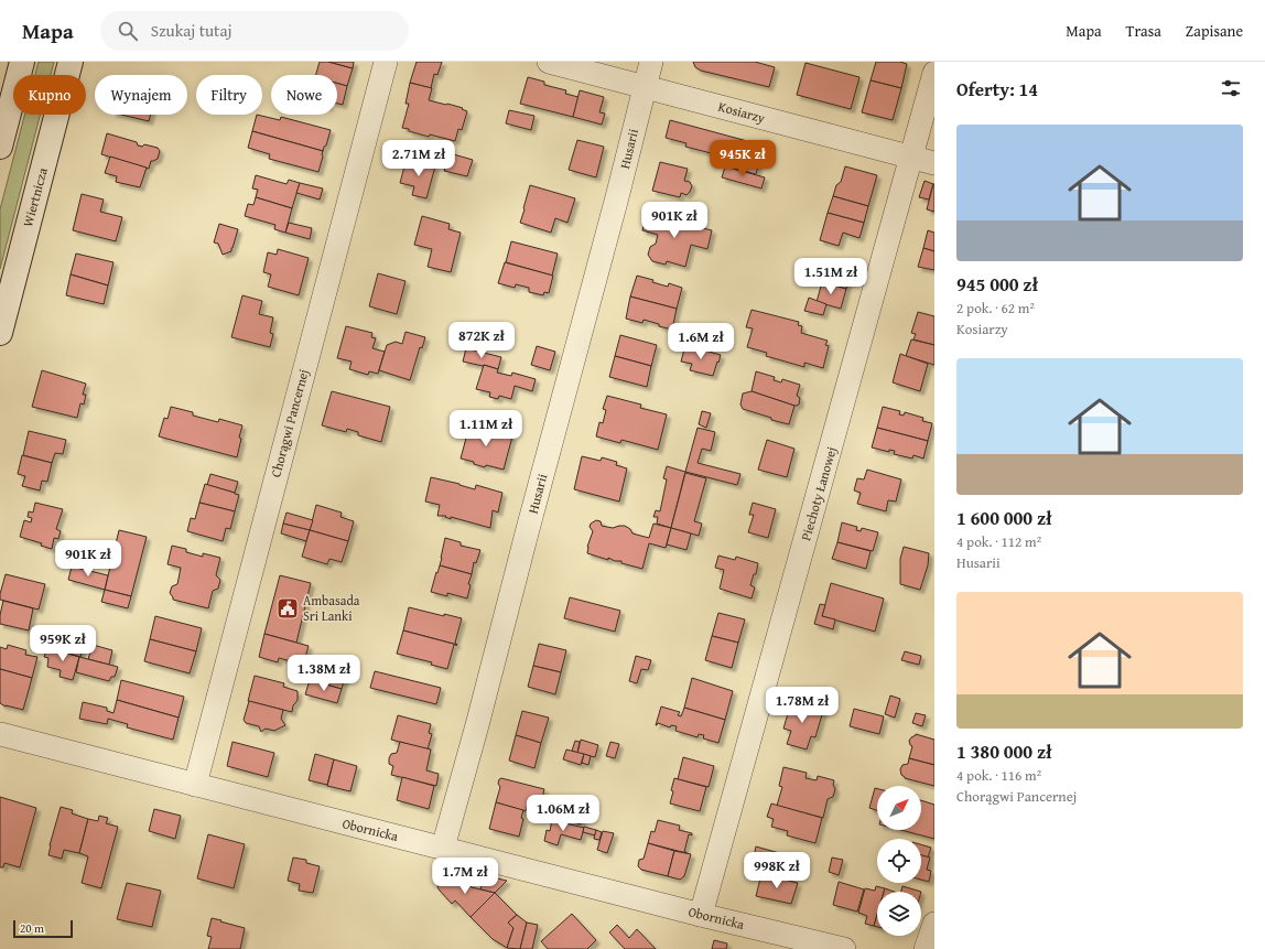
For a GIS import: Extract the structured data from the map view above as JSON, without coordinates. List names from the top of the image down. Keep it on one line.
{"streets":{"main road":["Wiertnicza"],"street":["Kosiarzy","Husarii","Chorągwi Pancernej","Piechoty Łanowej","Obornicka"]},"crossings":[["Kosiarzy","Husarii"],["Kosiarzy","Piechoty Łanowej"],["Husarii","Obornicka"],["Chorągwi Pancernej","Obornicka"],["Piechoty Łanowej","Obornicka"]],"places":{"public building":["Ambasada Sri Lanki"]},"scale_bar":"20 m","north":"top right","page":{"header":"Mapa","search":"Szukaj tutaj","nav":["Mapa","Trasa","Zapisane"],"heading":"Oferty: 14","chip":["Kupno","Wynajem","Filtry","Nowe"],"list":[{"name":"945 000 zł","note":"2 pok. · 62 m² · Kosiarzy"},{"name":"1 600 000 zł","note":"4 pok. · 112 m² · Husarii"},{"name":"1 380 000 zł","note":"4 pok. · 116 m² · Chorągwi Pancernej"}],"price":["2.71M zł","945K zł","901K zł","1.51M zł","872K zł","1.6M zł","1.11M zł","901K zł","959K zł","1.38M zł","1.78M zł","1.06M zł","998K zł","1.7M zł"],"scale":"20 m"}}
